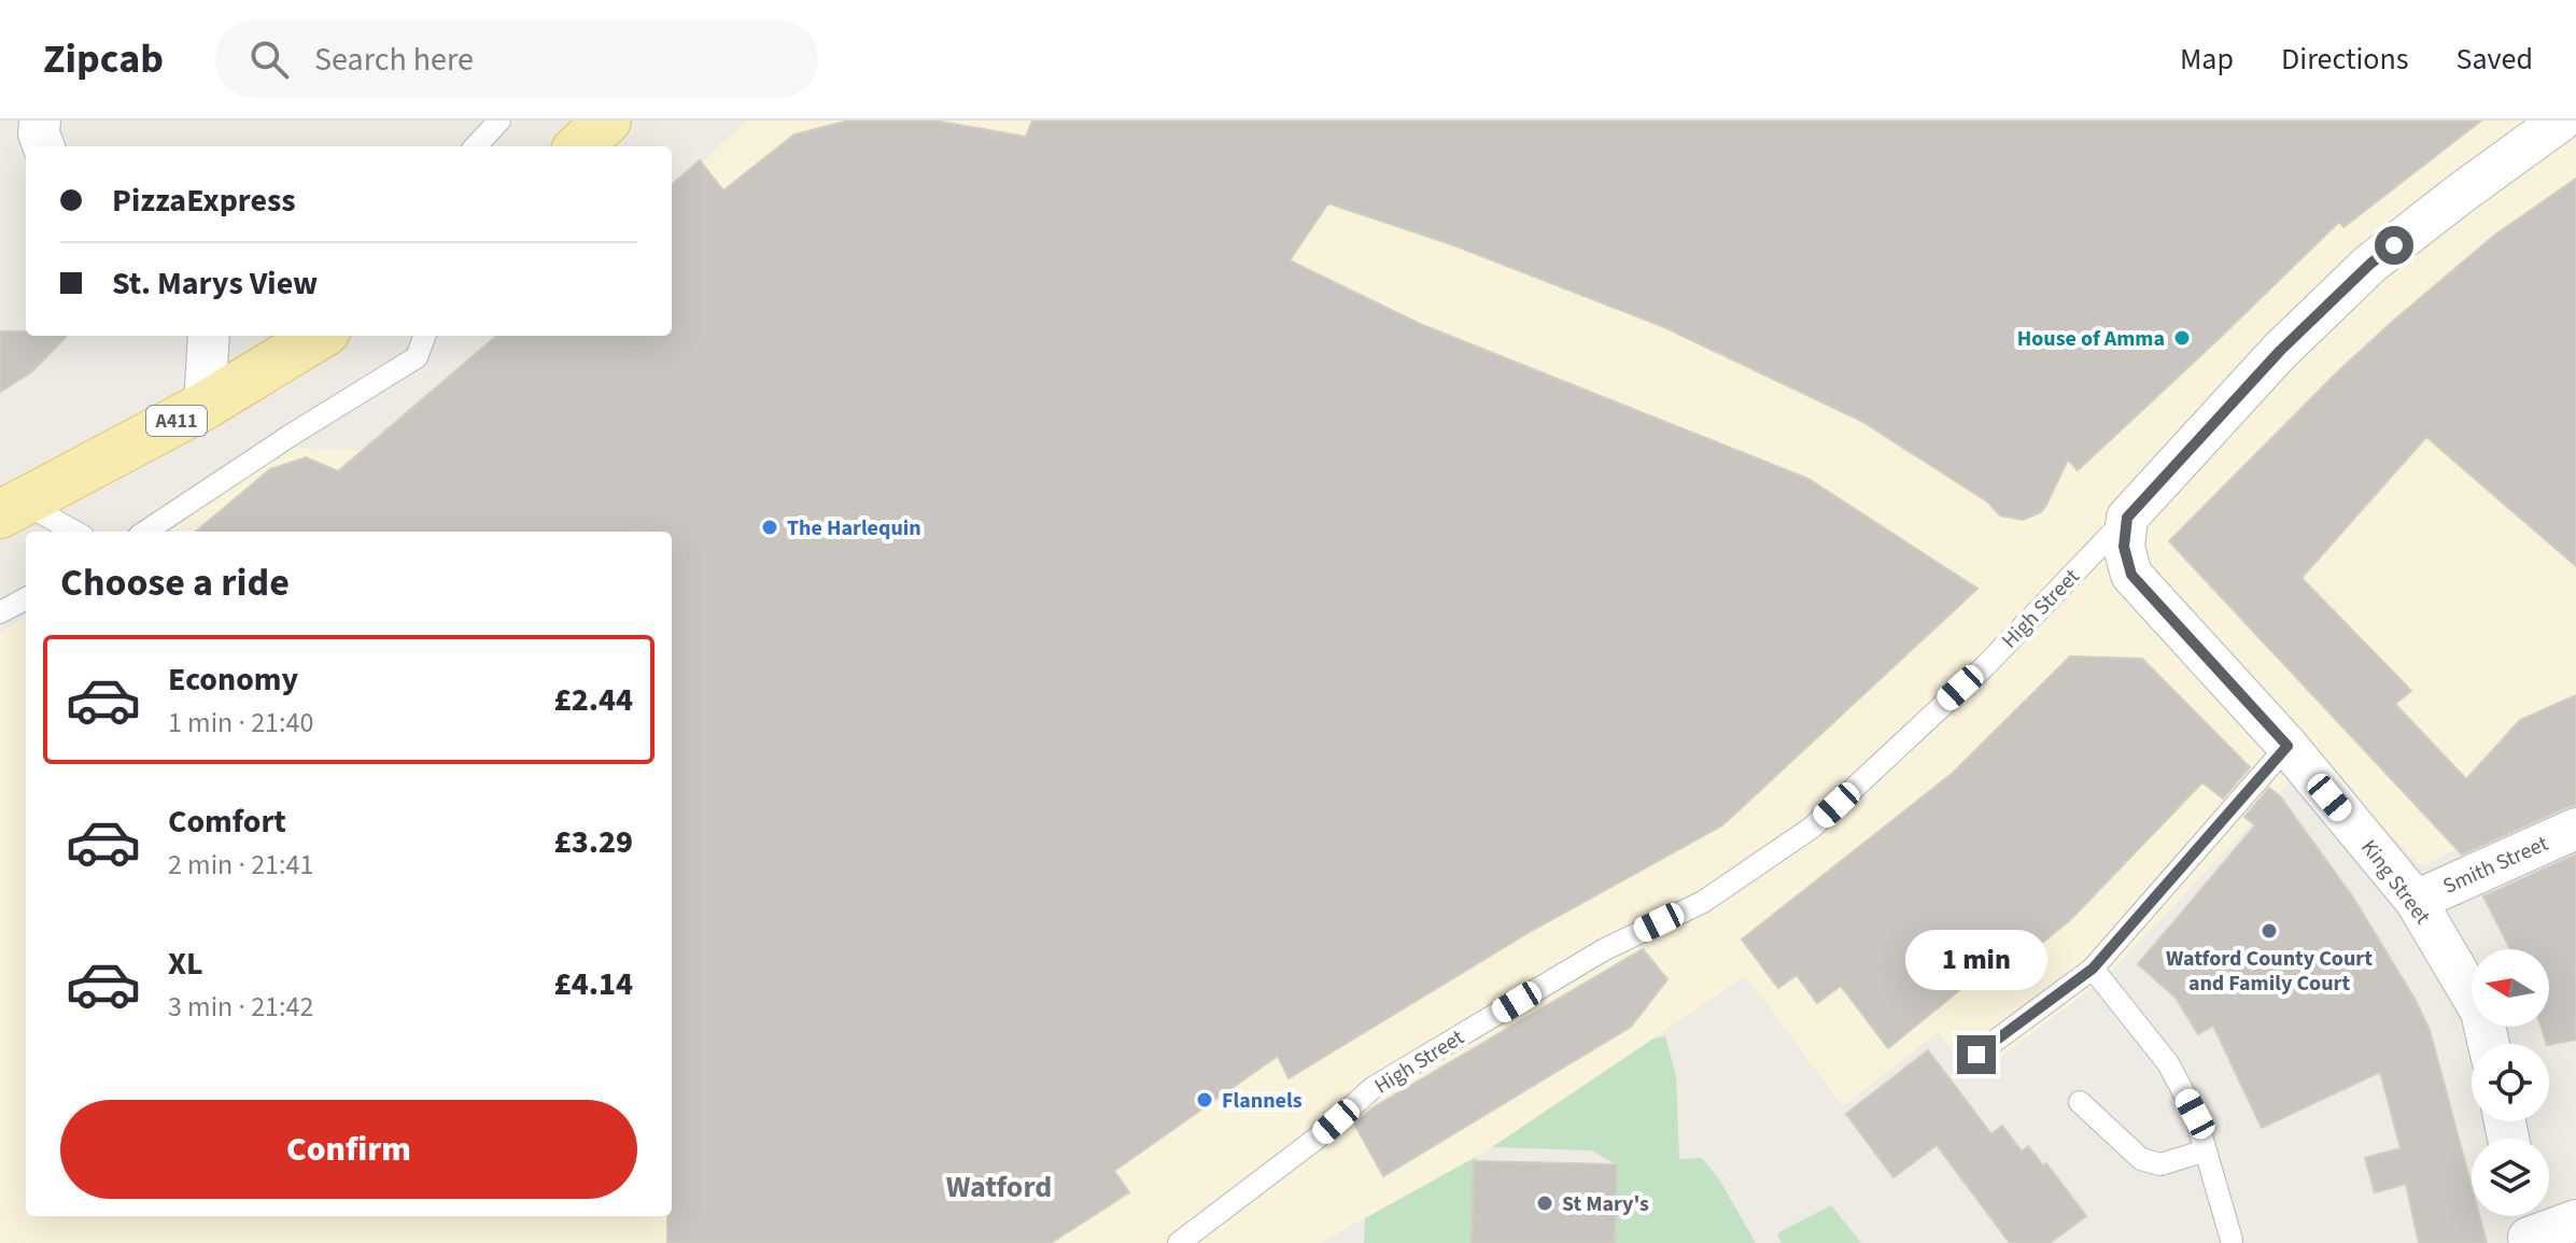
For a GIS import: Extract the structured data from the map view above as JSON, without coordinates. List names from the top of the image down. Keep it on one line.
{"streets":{"main road":["A411"],"street":["High Street","Smith Street","King Street"]},"crossings":[["High Street","King Street"],["Smith Street","King Street"]],"districts":["Watford"],"places":["House of Amma","The Harlequin","Watford County Court and Family Court","Flannels","St Mary's"],"north":"left","page":{"header":"Zipcab","search":"Search here","nav":["Map","Directions","Saved"],"banner":["PizzaExpress","St. Marys View"],"heading":"Choose a ride","list":[{"name":"Economy","note":"1 min · 21:40","value":"£2.44"},{"name":"Comfort","note":"2 min · 21:41","value":"£3.29"},{"name":"XL","note":"3 min · 21:42","value":"£4.14"}],"bubble":"1 min","buttons":"Confirm"}}
